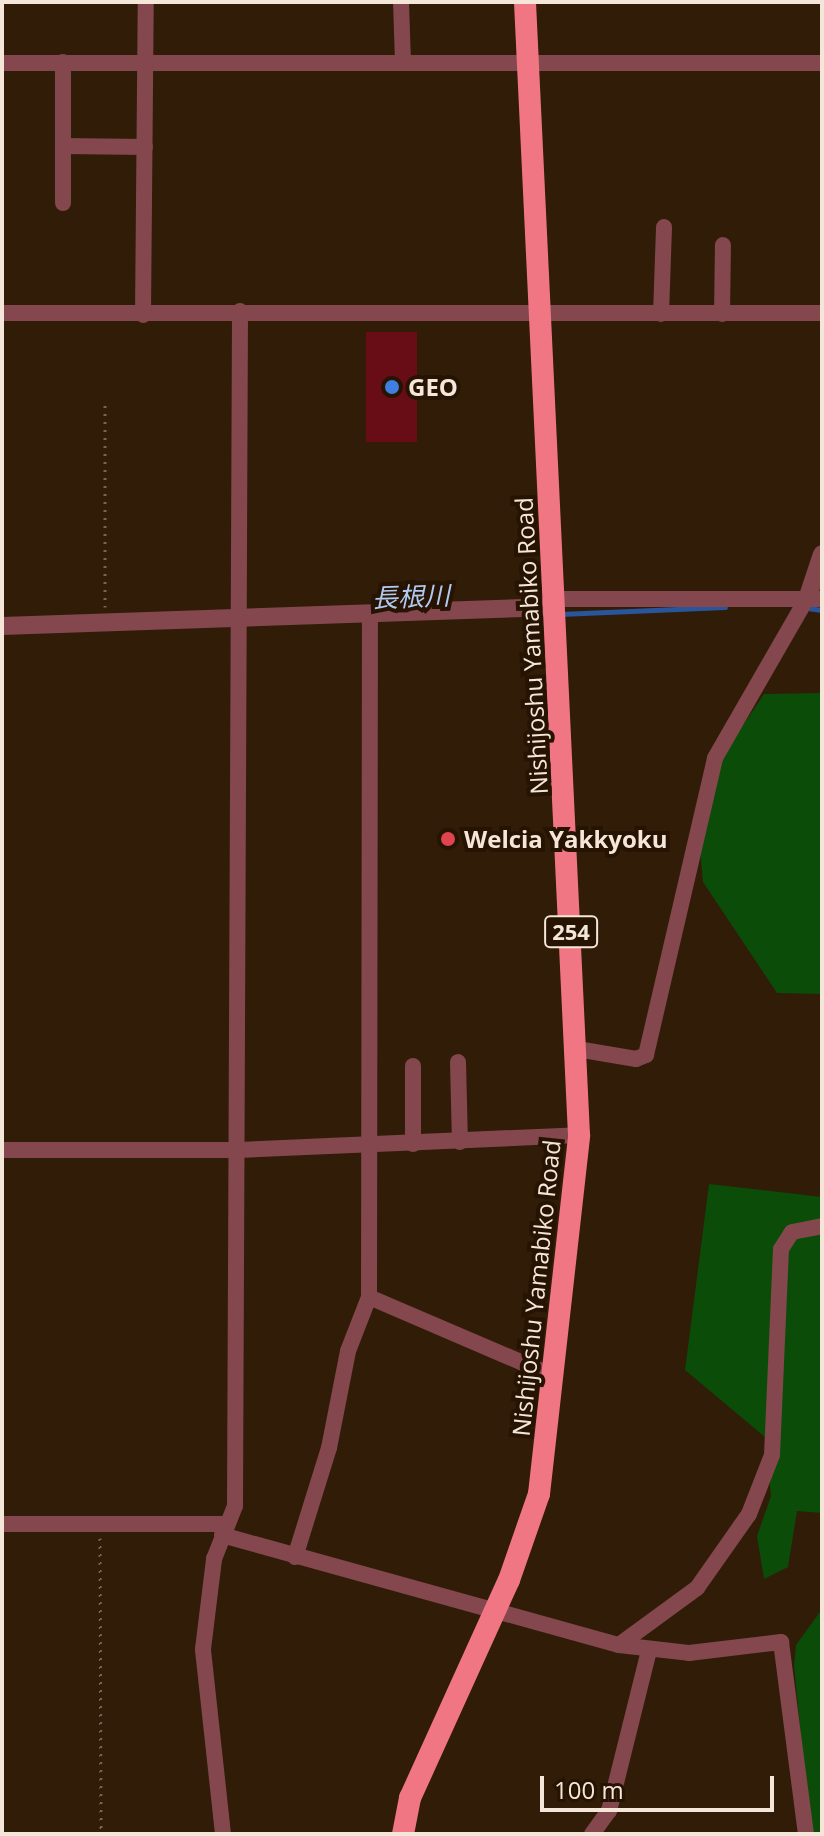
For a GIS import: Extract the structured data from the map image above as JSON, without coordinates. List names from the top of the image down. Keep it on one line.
{"streets":{"highway":["Nishijoshu Yamabiko Road","254"]},"water":["長根川"],"places":["GEO","Welcia Yakkyoku"],"scale_bar":"100 m"}
